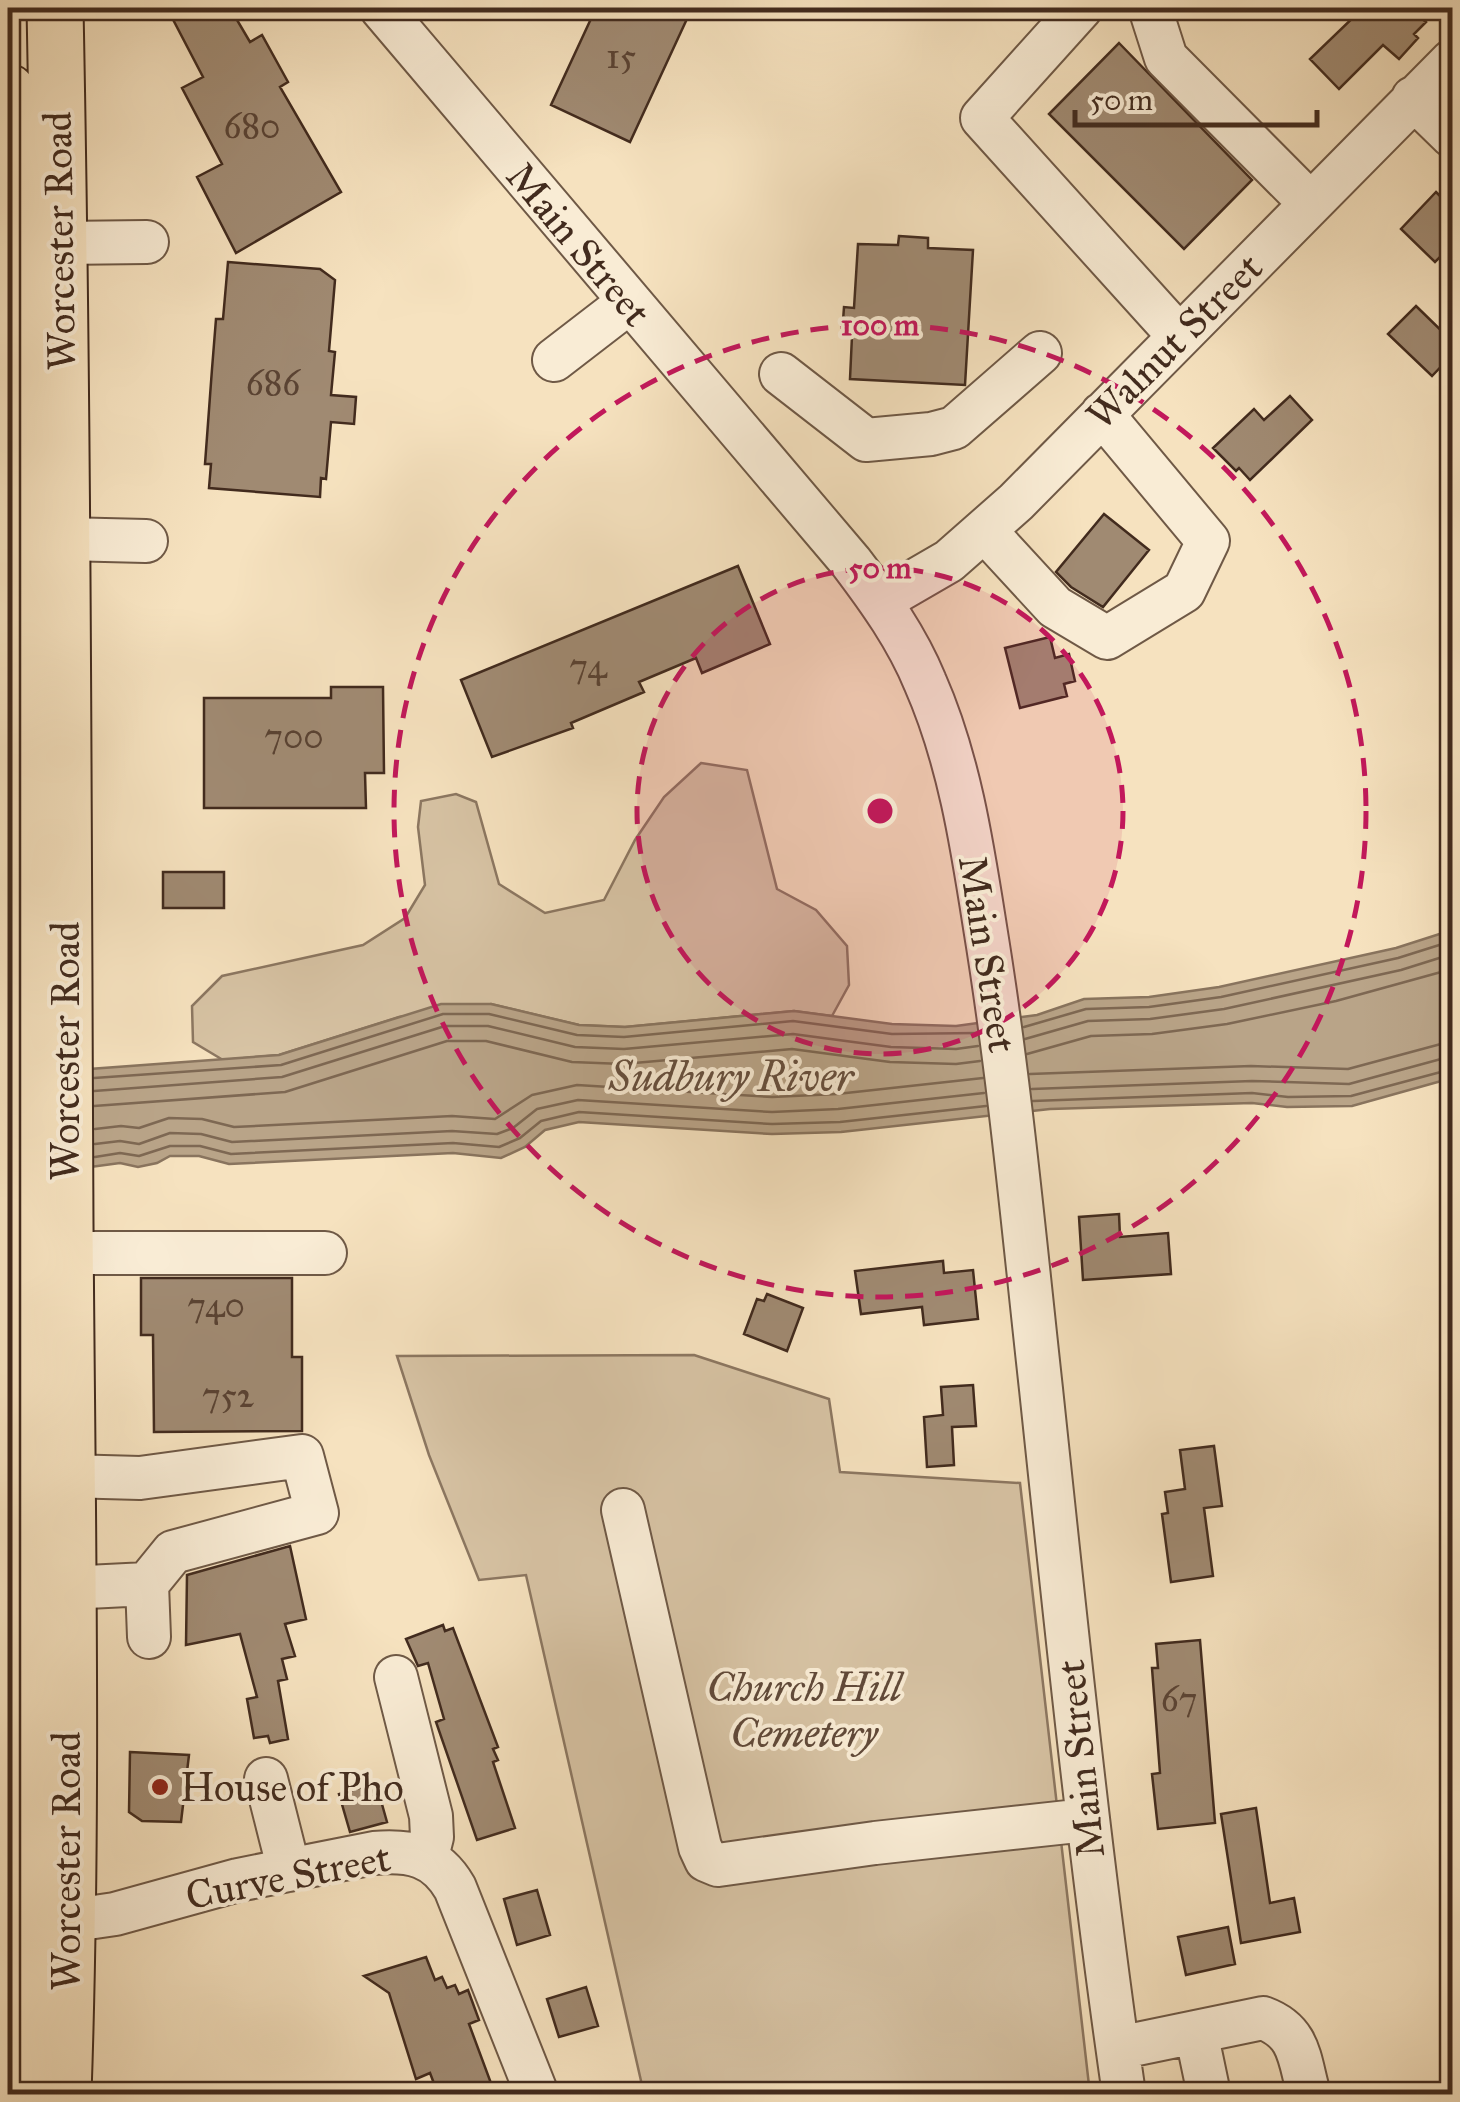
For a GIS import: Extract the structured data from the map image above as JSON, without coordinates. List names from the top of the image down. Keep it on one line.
{"streets":{"highway":["Worcester Road"],"street":["Main Street","Walnut Street","Curve Street"]},"crossings":[["Worcester Road","Curve Street"],["Main Street","Walnut Street"]],"water":["Sudbury River"],"parks":["Church Hill Cemetery"],"places":["House of Pho"],"house_numbers":["15","680","686","74","700","740","752","67"],"scale_bar":"50 m","rings":["100 m","50 m"]}
